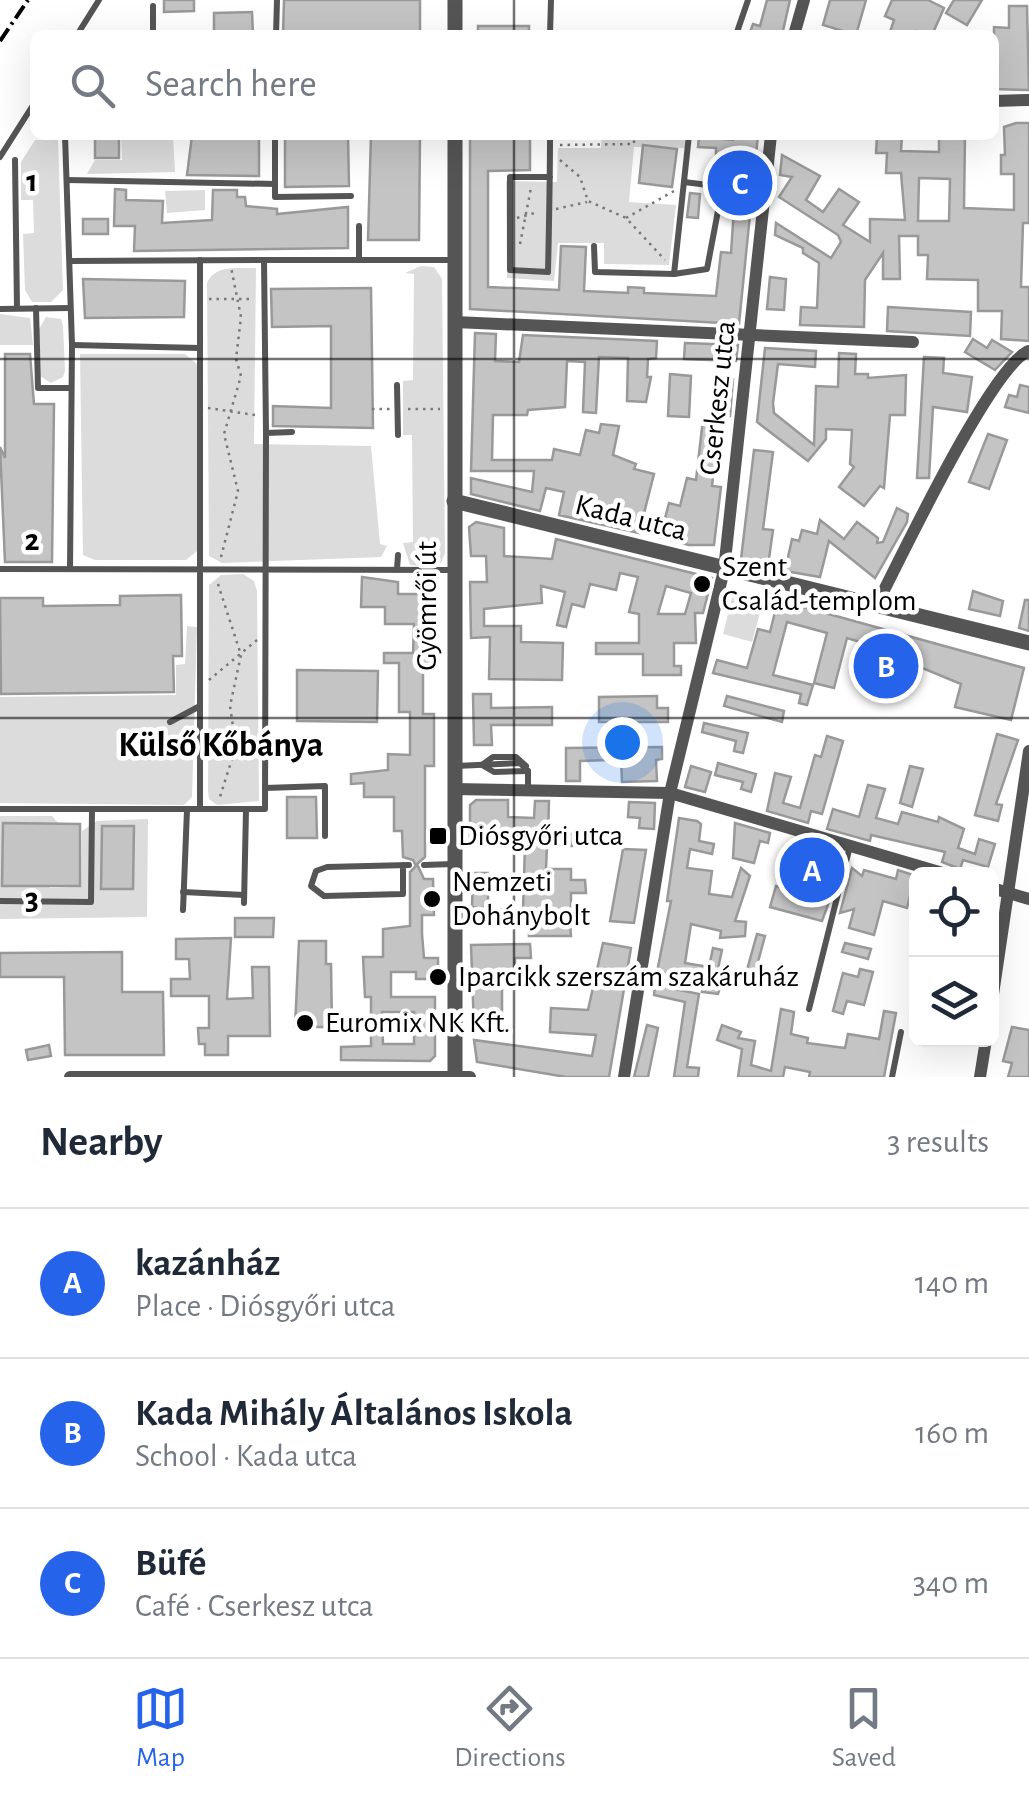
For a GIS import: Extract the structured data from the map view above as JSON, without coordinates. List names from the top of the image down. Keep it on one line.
{"streets":{"street":["Cserkesz utca","Kada utca","Gyömrői út"]},"crossings":[["Cserkesz utca","Kada utca"],["Kada utca","Gyömrői út"]],"districts":["Külső Kőbánya"],"places":{"other":["Szent Család-templom","Nemzeti Dohánybolt","Iparcikk szerszám szakáruház","Euromix NK Kft."],"transit":["Diósgyőri utca"]},"page":{"search":"Search here","pins":["C","B","A"],"heading":["Nearby","3 results"],"list":[{"mark":"A","name":"kazánház","note":"Place · Diósgyőri utca","value":"140 m"},{"mark":"B","name":"Kada Mihály Általános Iskola","note":"School · Kada utca","value":"160 m"},{"mark":"C","name":"Büfé","note":"Café · Cserkesz utca","value":"340 m"}],"nav":["Map","Directions","Saved"]},"grid":{"rows":["1","2","3"]}}
